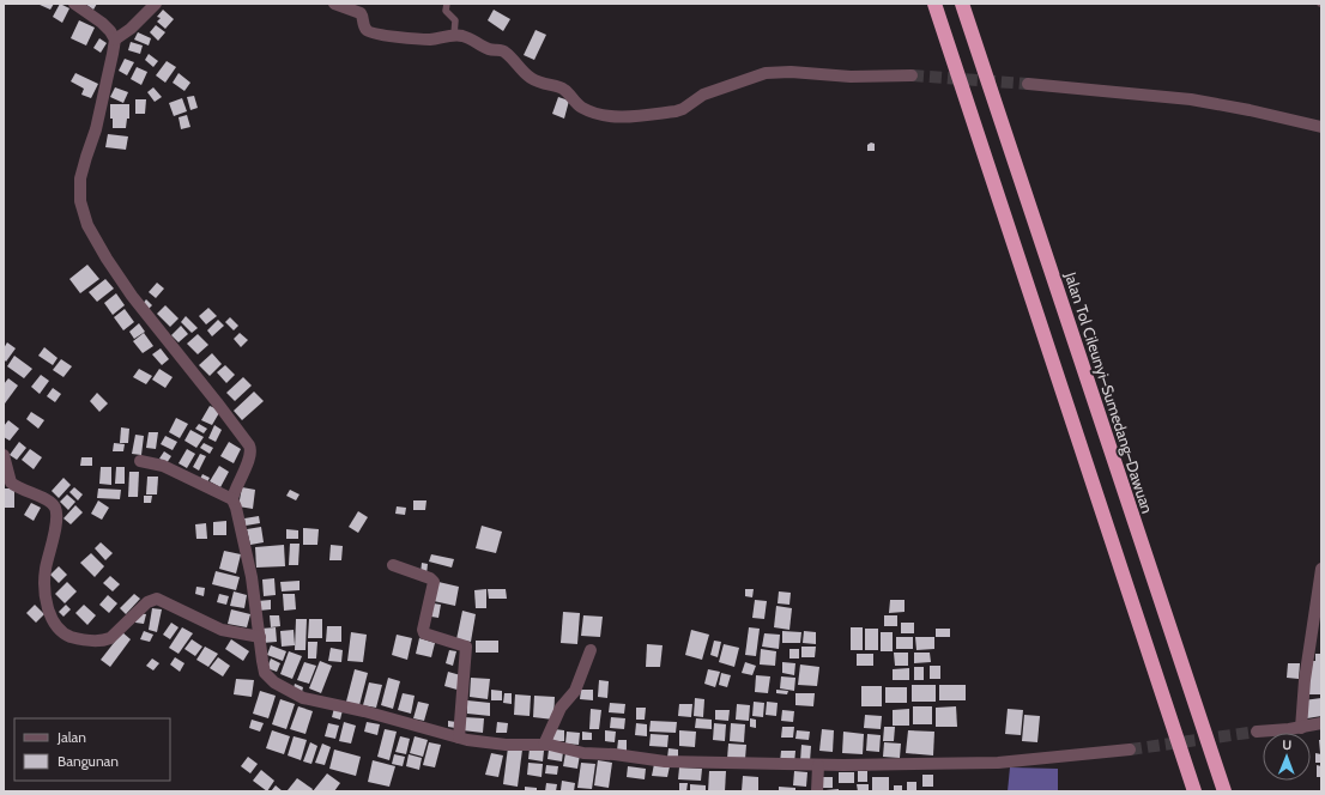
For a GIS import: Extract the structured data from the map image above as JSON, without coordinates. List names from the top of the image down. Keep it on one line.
{"streets":{"highway":["Jalan Tol Cileunyi–Sumedang–Dawuan"]},"legend":["Jalan","Bangunan"],"north":"top"}
